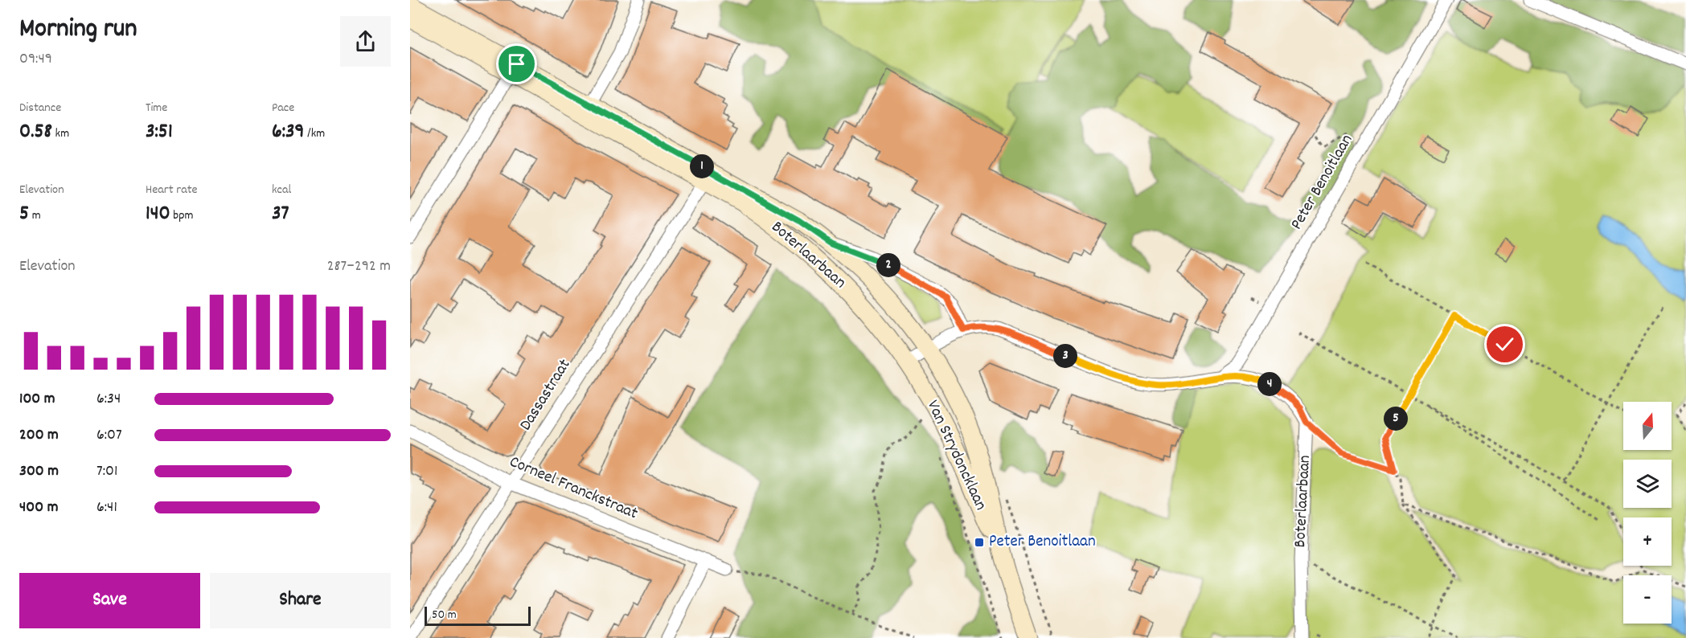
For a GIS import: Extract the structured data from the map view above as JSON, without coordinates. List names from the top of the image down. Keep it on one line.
{"streets":{"main road":["Boterlaarbaan","Van Strydoncklaan"],"street":["Peter Benoitlaan","Dassastraat","Corneel Franckstraat"]},"crossings":[["Boterlaarbaan","Dassastraat"],["Boterlaarbaan","Van Strydoncklaan"],["Dassastraat","Corneel Franckstraat"]],"places":{"transit":["Peter Benoitlaan"]},"scale_bar":"50 m","north":"top","page":{"heading":["Morning run","09:49"],"stats":[["Distance","0.58 km"],["Time","3:51"],["Pace","6:39 /km"],["Elevation","5 m"],["Heart rate","140 bpm"],["kcal","37"]],"pins":["1","2","3","4","5"],"chart":["Elevation","287–292 m"],"list":[{"name":"100 m","note":"6:34"},{"name":"200 m","note":"6:07"},{"name":"300 m","note":"7:01"},{"name":"400 m","note":"6:41"}],"map_buttons":["+","−"],"buttons":["Save","Share"],"scale":"50 m"}}
